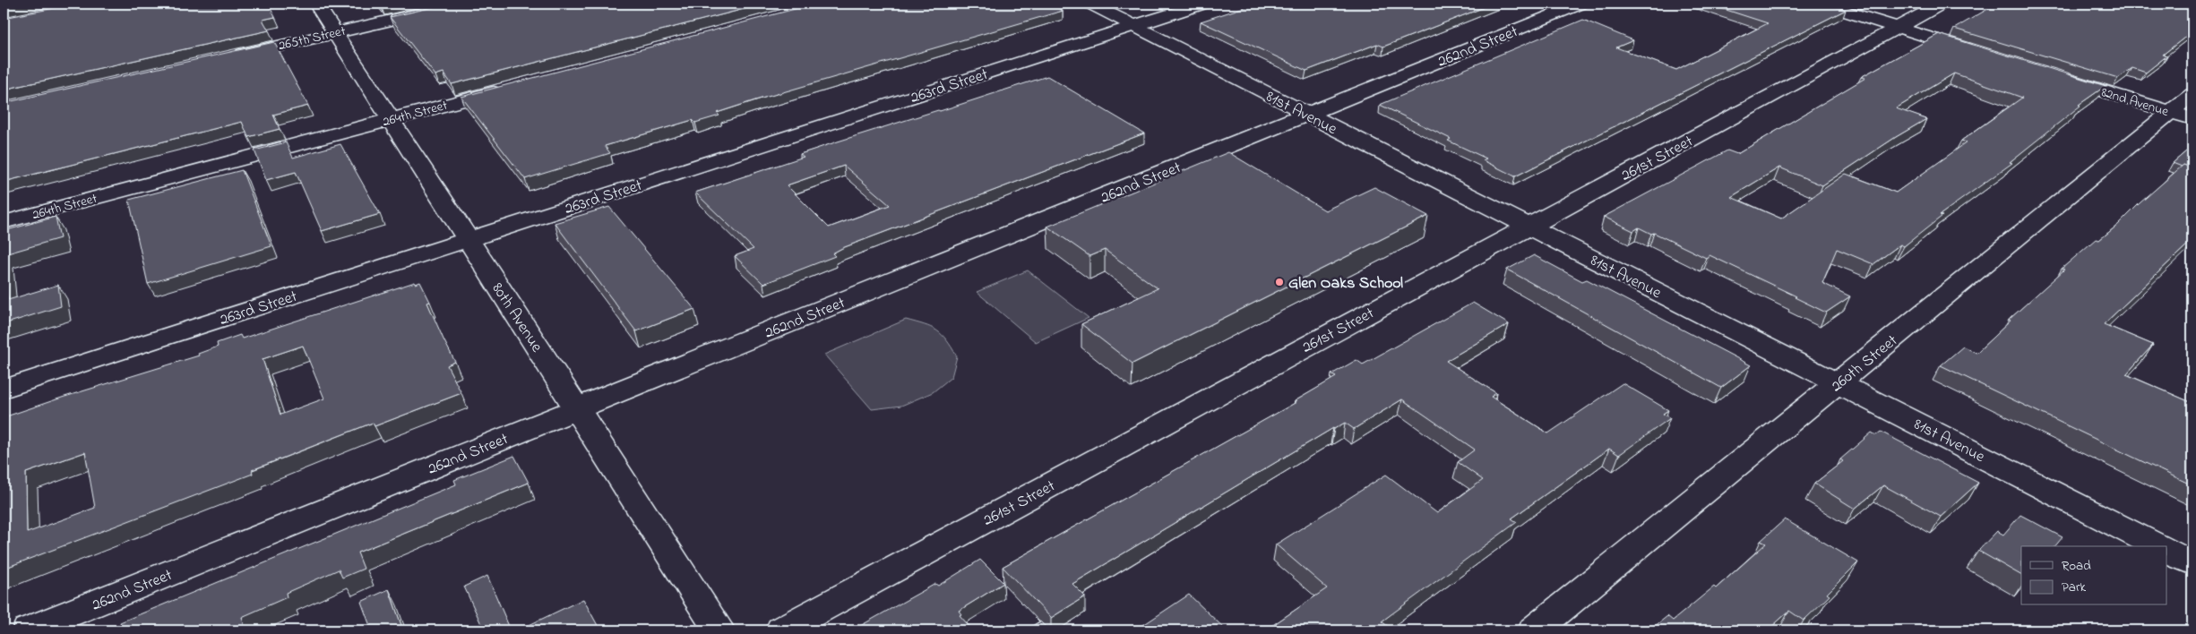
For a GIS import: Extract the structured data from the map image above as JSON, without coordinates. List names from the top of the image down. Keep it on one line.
{"streets":{"street":["265th Street","262nd Street","263rd Street","82nd Avenue","81st Avenue","264th Street","261st Street","80th Avenue","260th Street"]},"crossings":[["265th Street","80th Avenue"],["262nd Street","81st Avenue"],["262nd Street","80th Avenue"],["263rd Street","81st Avenue"],["263rd Street","80th Avenue"],["82nd Avenue","260th Street"],["81st Avenue","261st Street"],["81st Avenue","260th Street"],["264th Street","80th Avenue"]],"places":["Glen Oaks School"],"legend":["Road","Park"]}
